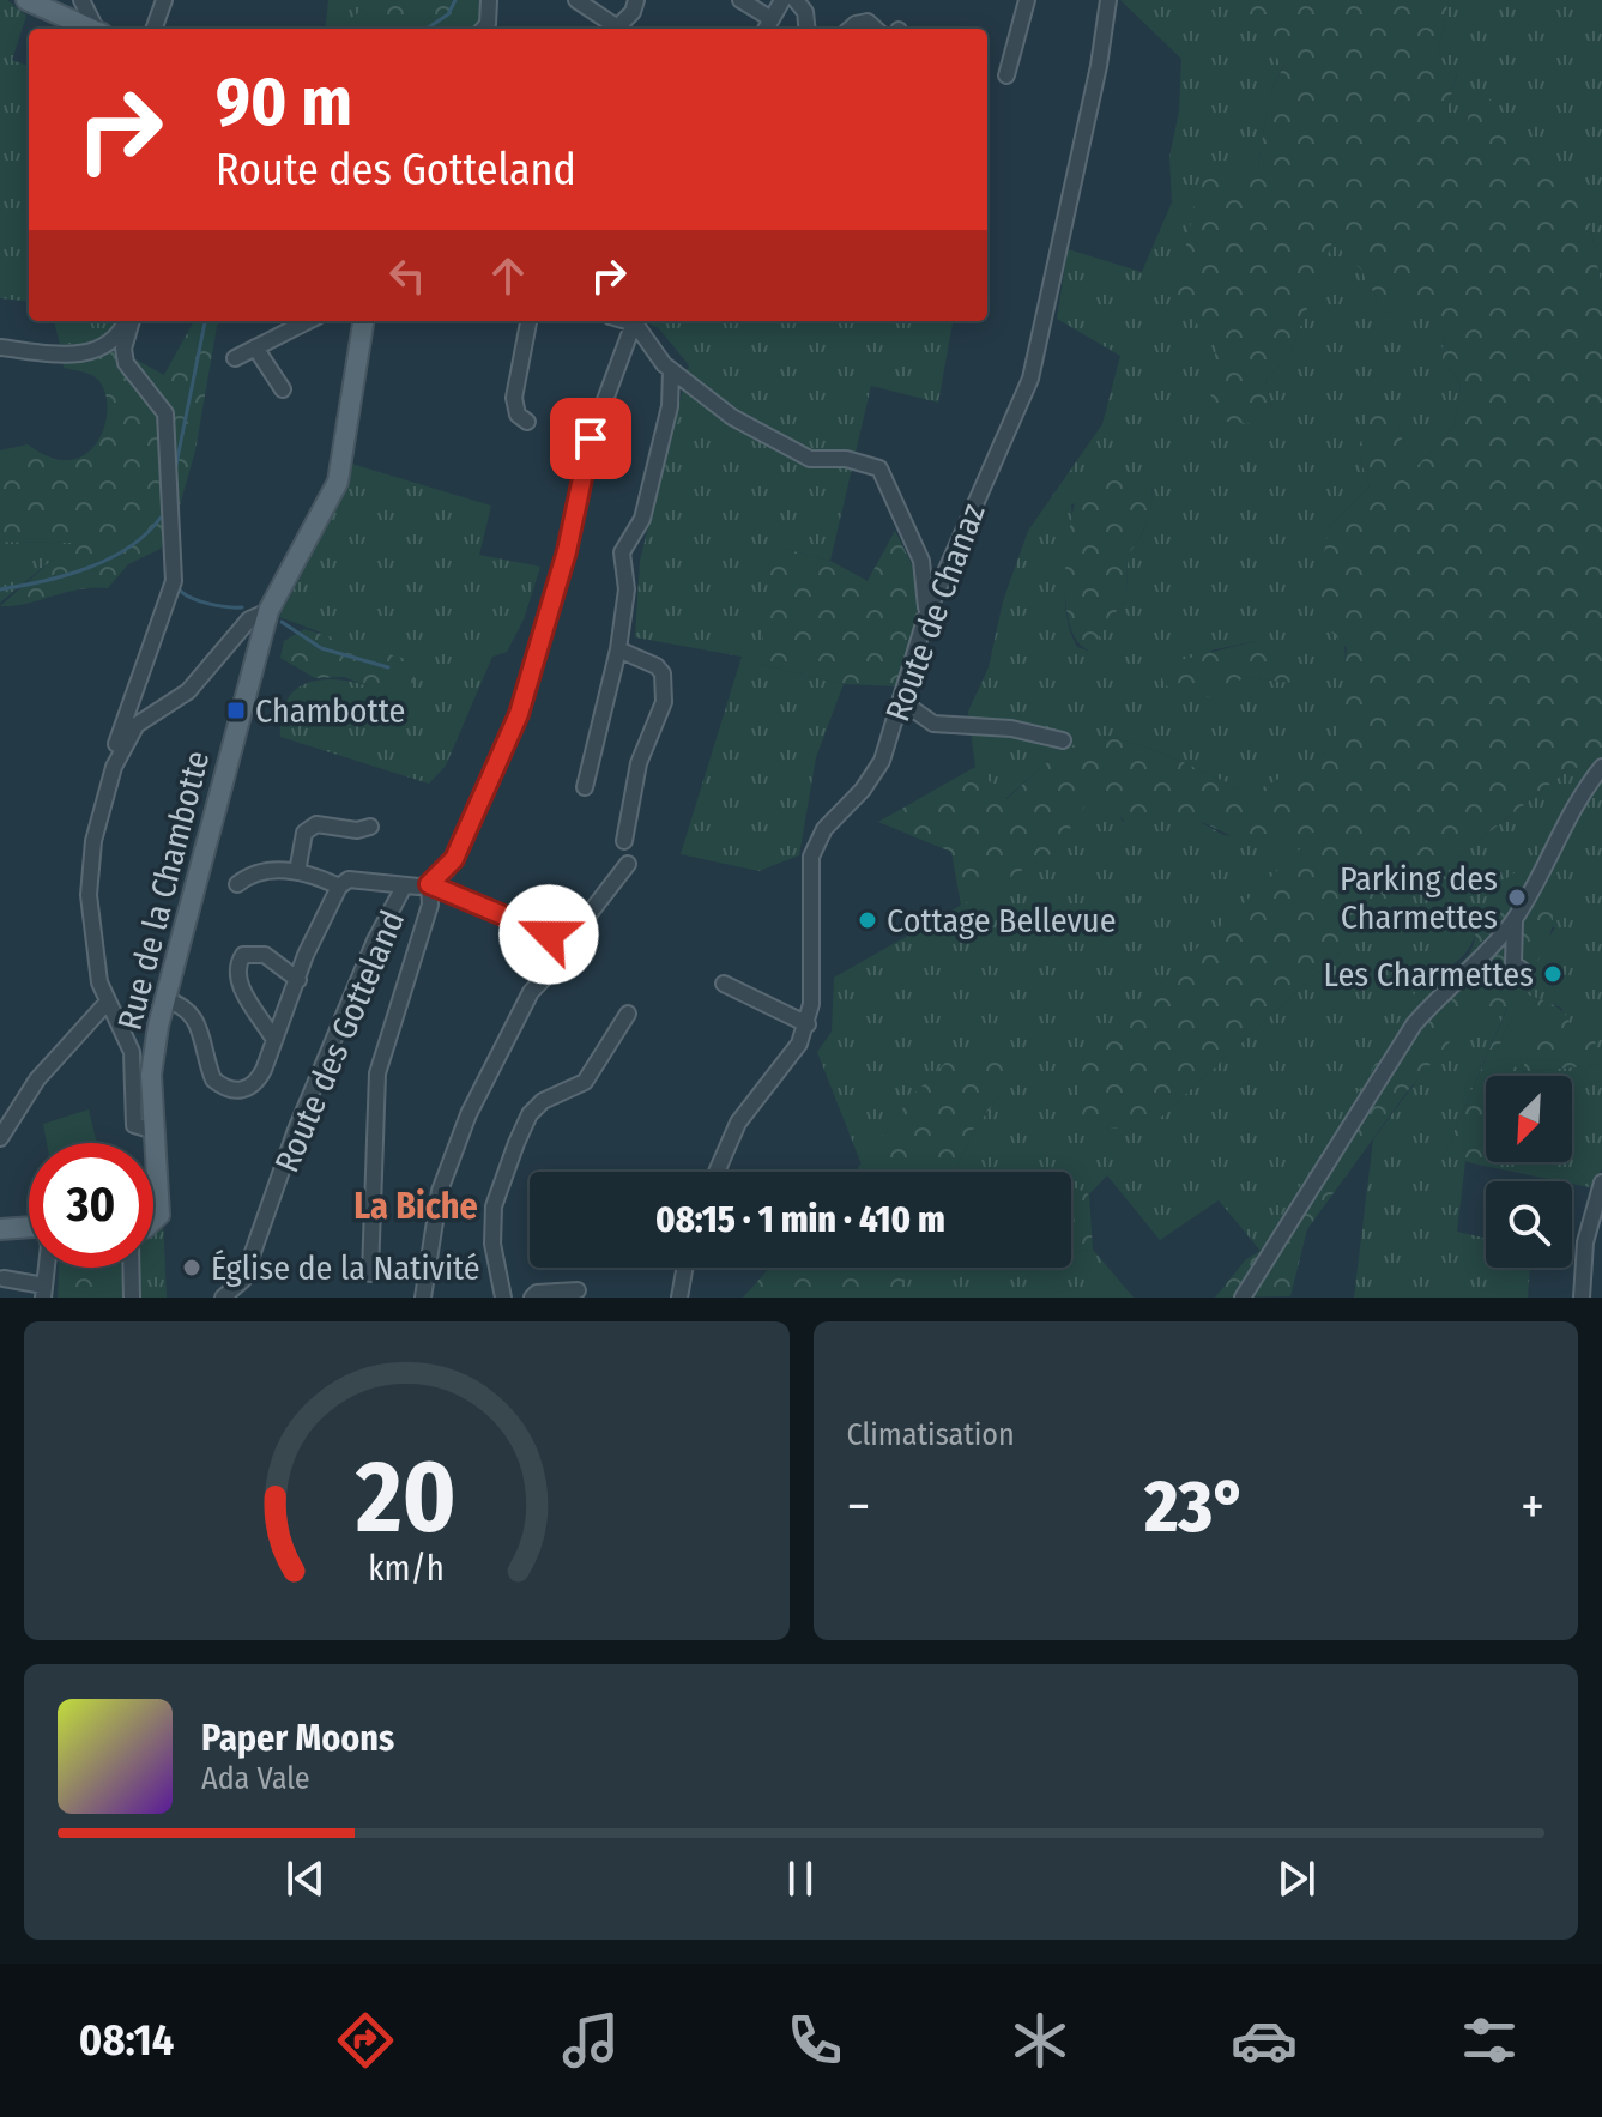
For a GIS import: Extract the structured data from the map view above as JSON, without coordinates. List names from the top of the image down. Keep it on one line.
{"streets":{"main road":["Rue de la Chambotte"],"street":["Route de Chanaz","Route des Gotteland"]},"districts":["La Biche"],"places":{"transit":["Chambotte"],"other":["Parking des Charmettes","Cottage Bellevue","Les Charmettes","Église de la Nativité"]},"north":"bottom left","page":{"turn":["90 m","Route des Gotteland"],"limit":"30","trip":"08:15 · 1 min · 410 m","tile":"Climatisation","heat":["−","23°","+"],"song":["Paper Moons","Ada Vale"],"tabs":"08:14","gauge":["20","km/h"]}}
